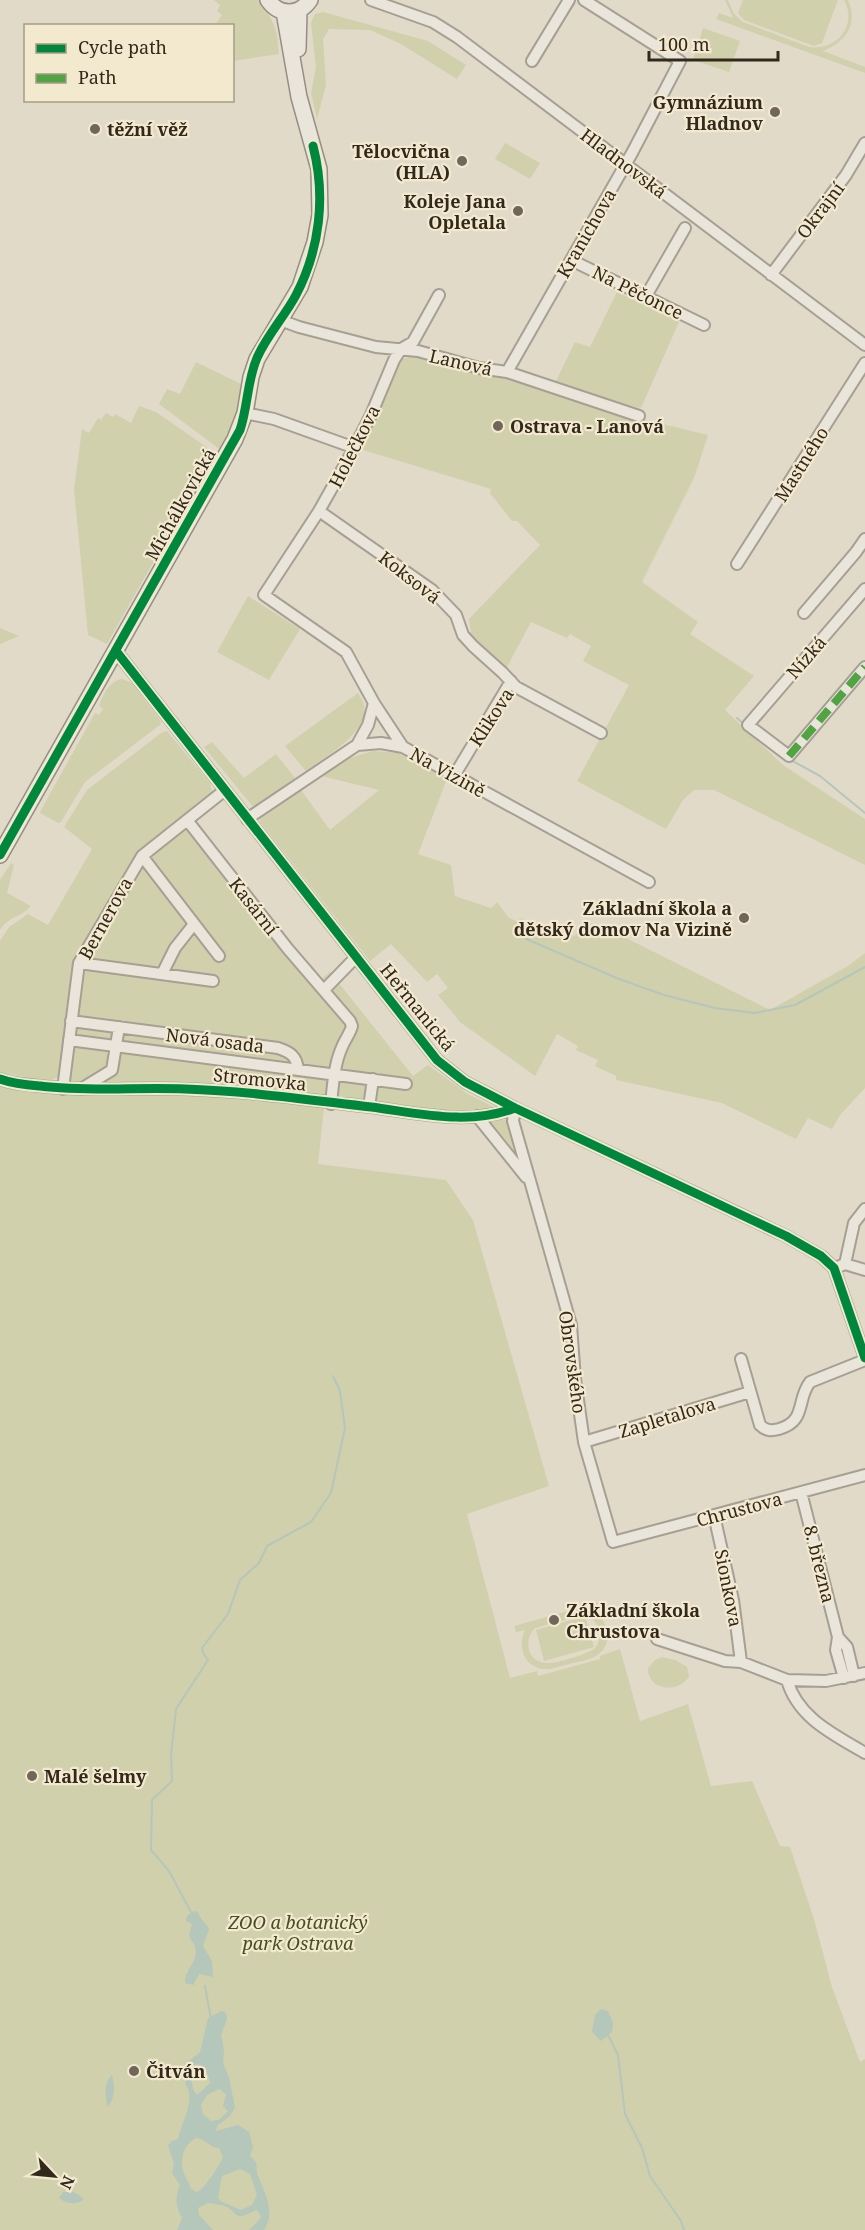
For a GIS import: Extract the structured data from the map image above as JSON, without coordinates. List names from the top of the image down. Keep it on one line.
{"streets":{"street":["Hladnovská","Okrajní","Kranichova","Na Pěčonce","Lanová","Holečkova","Mastného","Michálkovická","Koksová","Nízká","Klikova","Na Vizině","Kasární","Bernerova","Heřmanická","Nová osada","Stromovka","Obrovského","Zapletalova","Chrustova","8. března","Sionkova"]},"crossings":[["Hladnovská","Okrajní"],["Hladnovská","Kranichova"],["Kranichova","Na Pěčonce"],["Kranichova","Lanová"],["Lanová","Holečkova"],["Lanová","Michálkovická"],["Holečkova","Koksová"],["Michálkovická","Heřmanická"],["Koksová","Klikova"],["Klikova","Na Vizině"],["Kasární","Bernerova"],["Kasární","Nová osada"],["Bernerova","Heřmanická"],["Bernerova","Nová osada"],["Bernerova","Stromovka"],["Heřmanická","Stromovka"],["Heřmanická","Obrovského"],["Stromovka","Obrovského"],["Obrovského","Zapletalova"],["Obrovského","Chrustova"],["Chrustova","8. března"],["Chrustova","Sionkova"]],"parks":["ZOO a botanický park Ostrava"],"places":["Gymnázium Hladnov","těžní věž","Tělocvična (HLA)","Koleje Jana Opletala","Ostrava - Lanová","Základní škola a dětský domov Na Vizině","Základní škola Chrustova","Malé šelmy","Čitván"],"legend":["Cycle path","Path"],"scale_bar":"100 m","north":"bottom right"}
